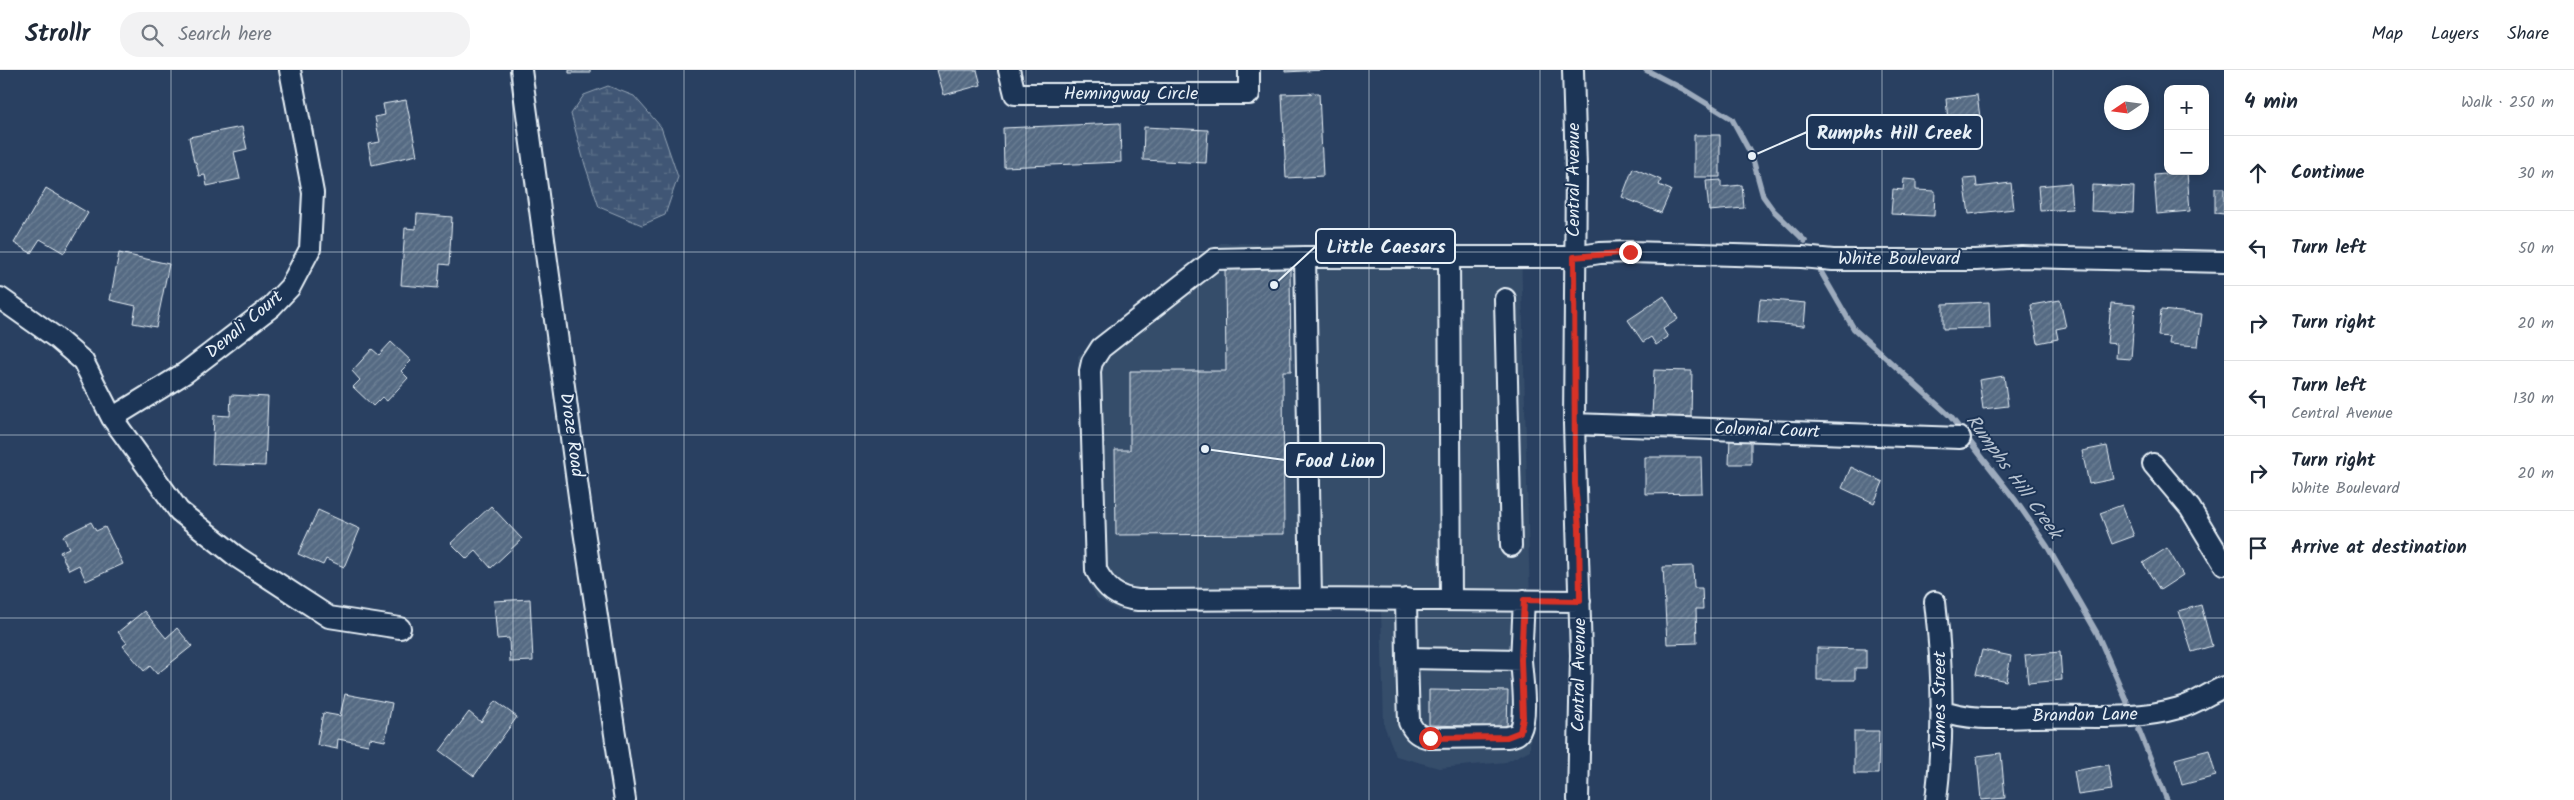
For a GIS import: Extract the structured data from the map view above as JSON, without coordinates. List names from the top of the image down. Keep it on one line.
{"streets":{"street":["Hemingway Circle","Central Avenue","White Boulevard","Denali Court","Colonial Court","Droze Road","James Street","Brandon Lane"]},"crossings":[["Central Avenue","White Boulevard"],["Central Avenue","Colonial Court"],["James Street","Brandon Lane"]],"water":["Rumphs Hill Creek"],"places":["Rumphs Hill Creek","Little Caesars","Food Lion"],"north":"left","page":{"header":"Strollr","search":"Search here","nav":["Map","Layers","Share"],"heading":["4 min","Walk · 250 m"],"map_buttons":["+","−"],"list":[["Continue","30 m"],["Turn left","50 m"],["Turn right","20 m"],["Turn left","Central Avenue","130 m"],["Turn right","White Boulevard","20 m"],"Arrive at destination"]}}
